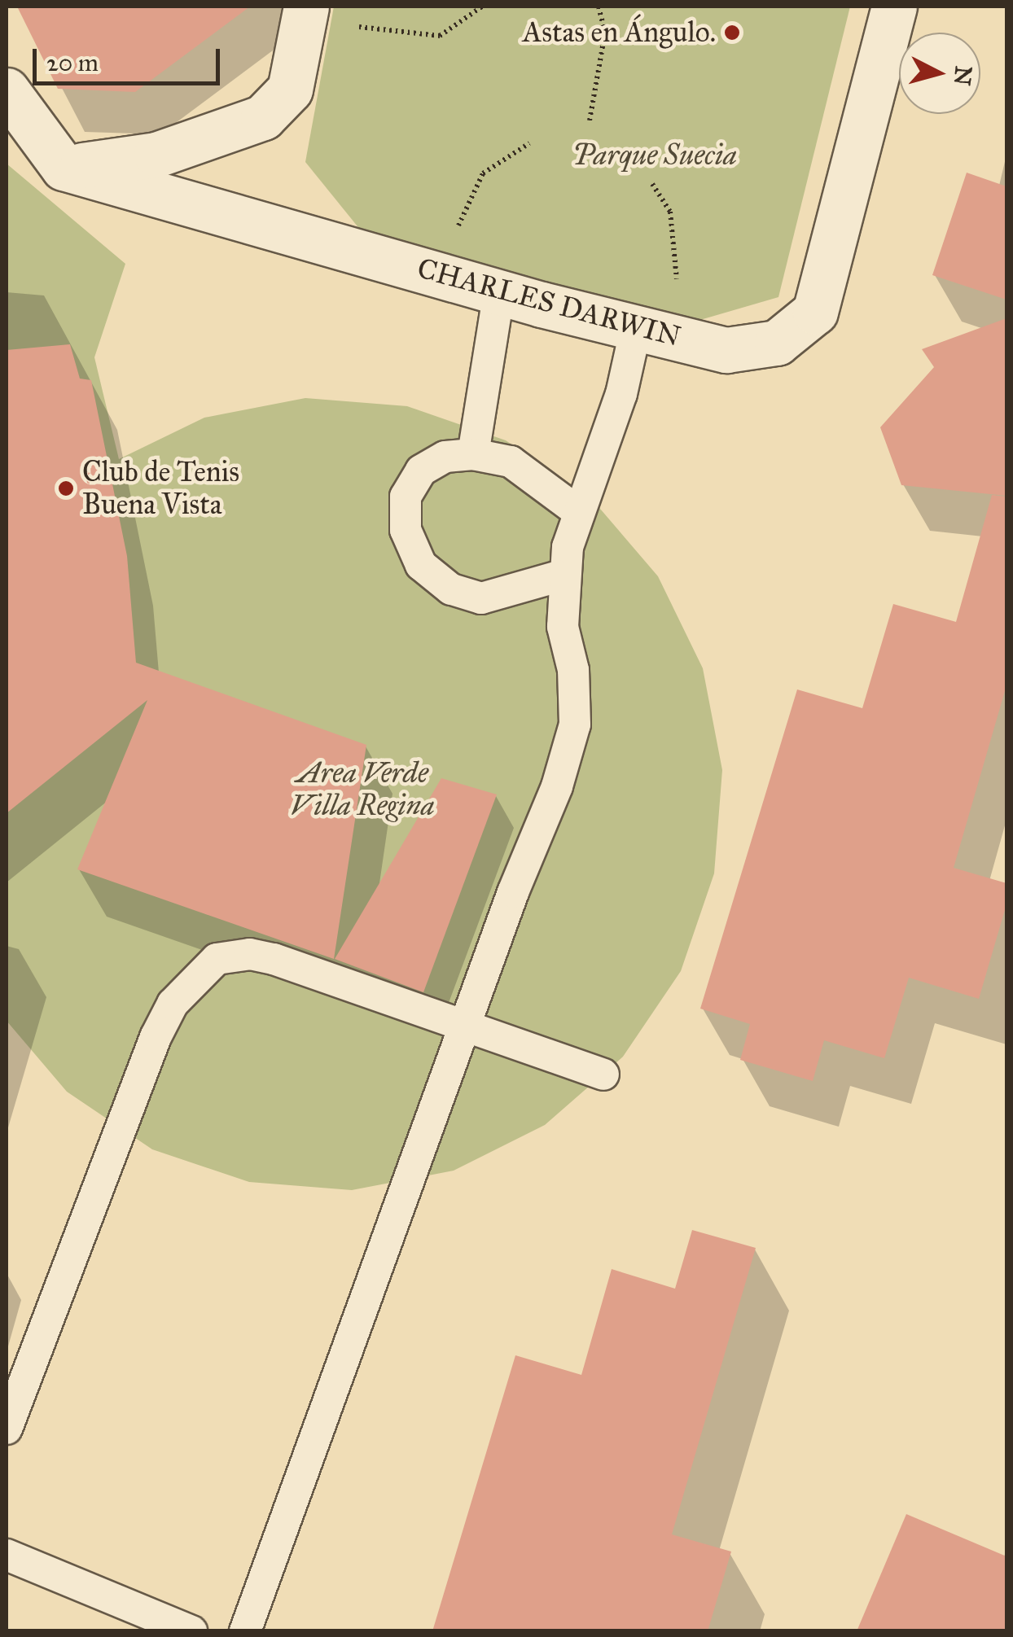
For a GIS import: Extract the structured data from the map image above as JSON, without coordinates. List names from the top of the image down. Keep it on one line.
{"streets":{"street":["CHARLES DARWIN"]},"parks":["Parque Suecia","Area Verde Villa Regina"],"places":["Astas en Ángulo.","Club de Tenis Buena Vista"],"scale_bar":"20 m","north":"right"}
